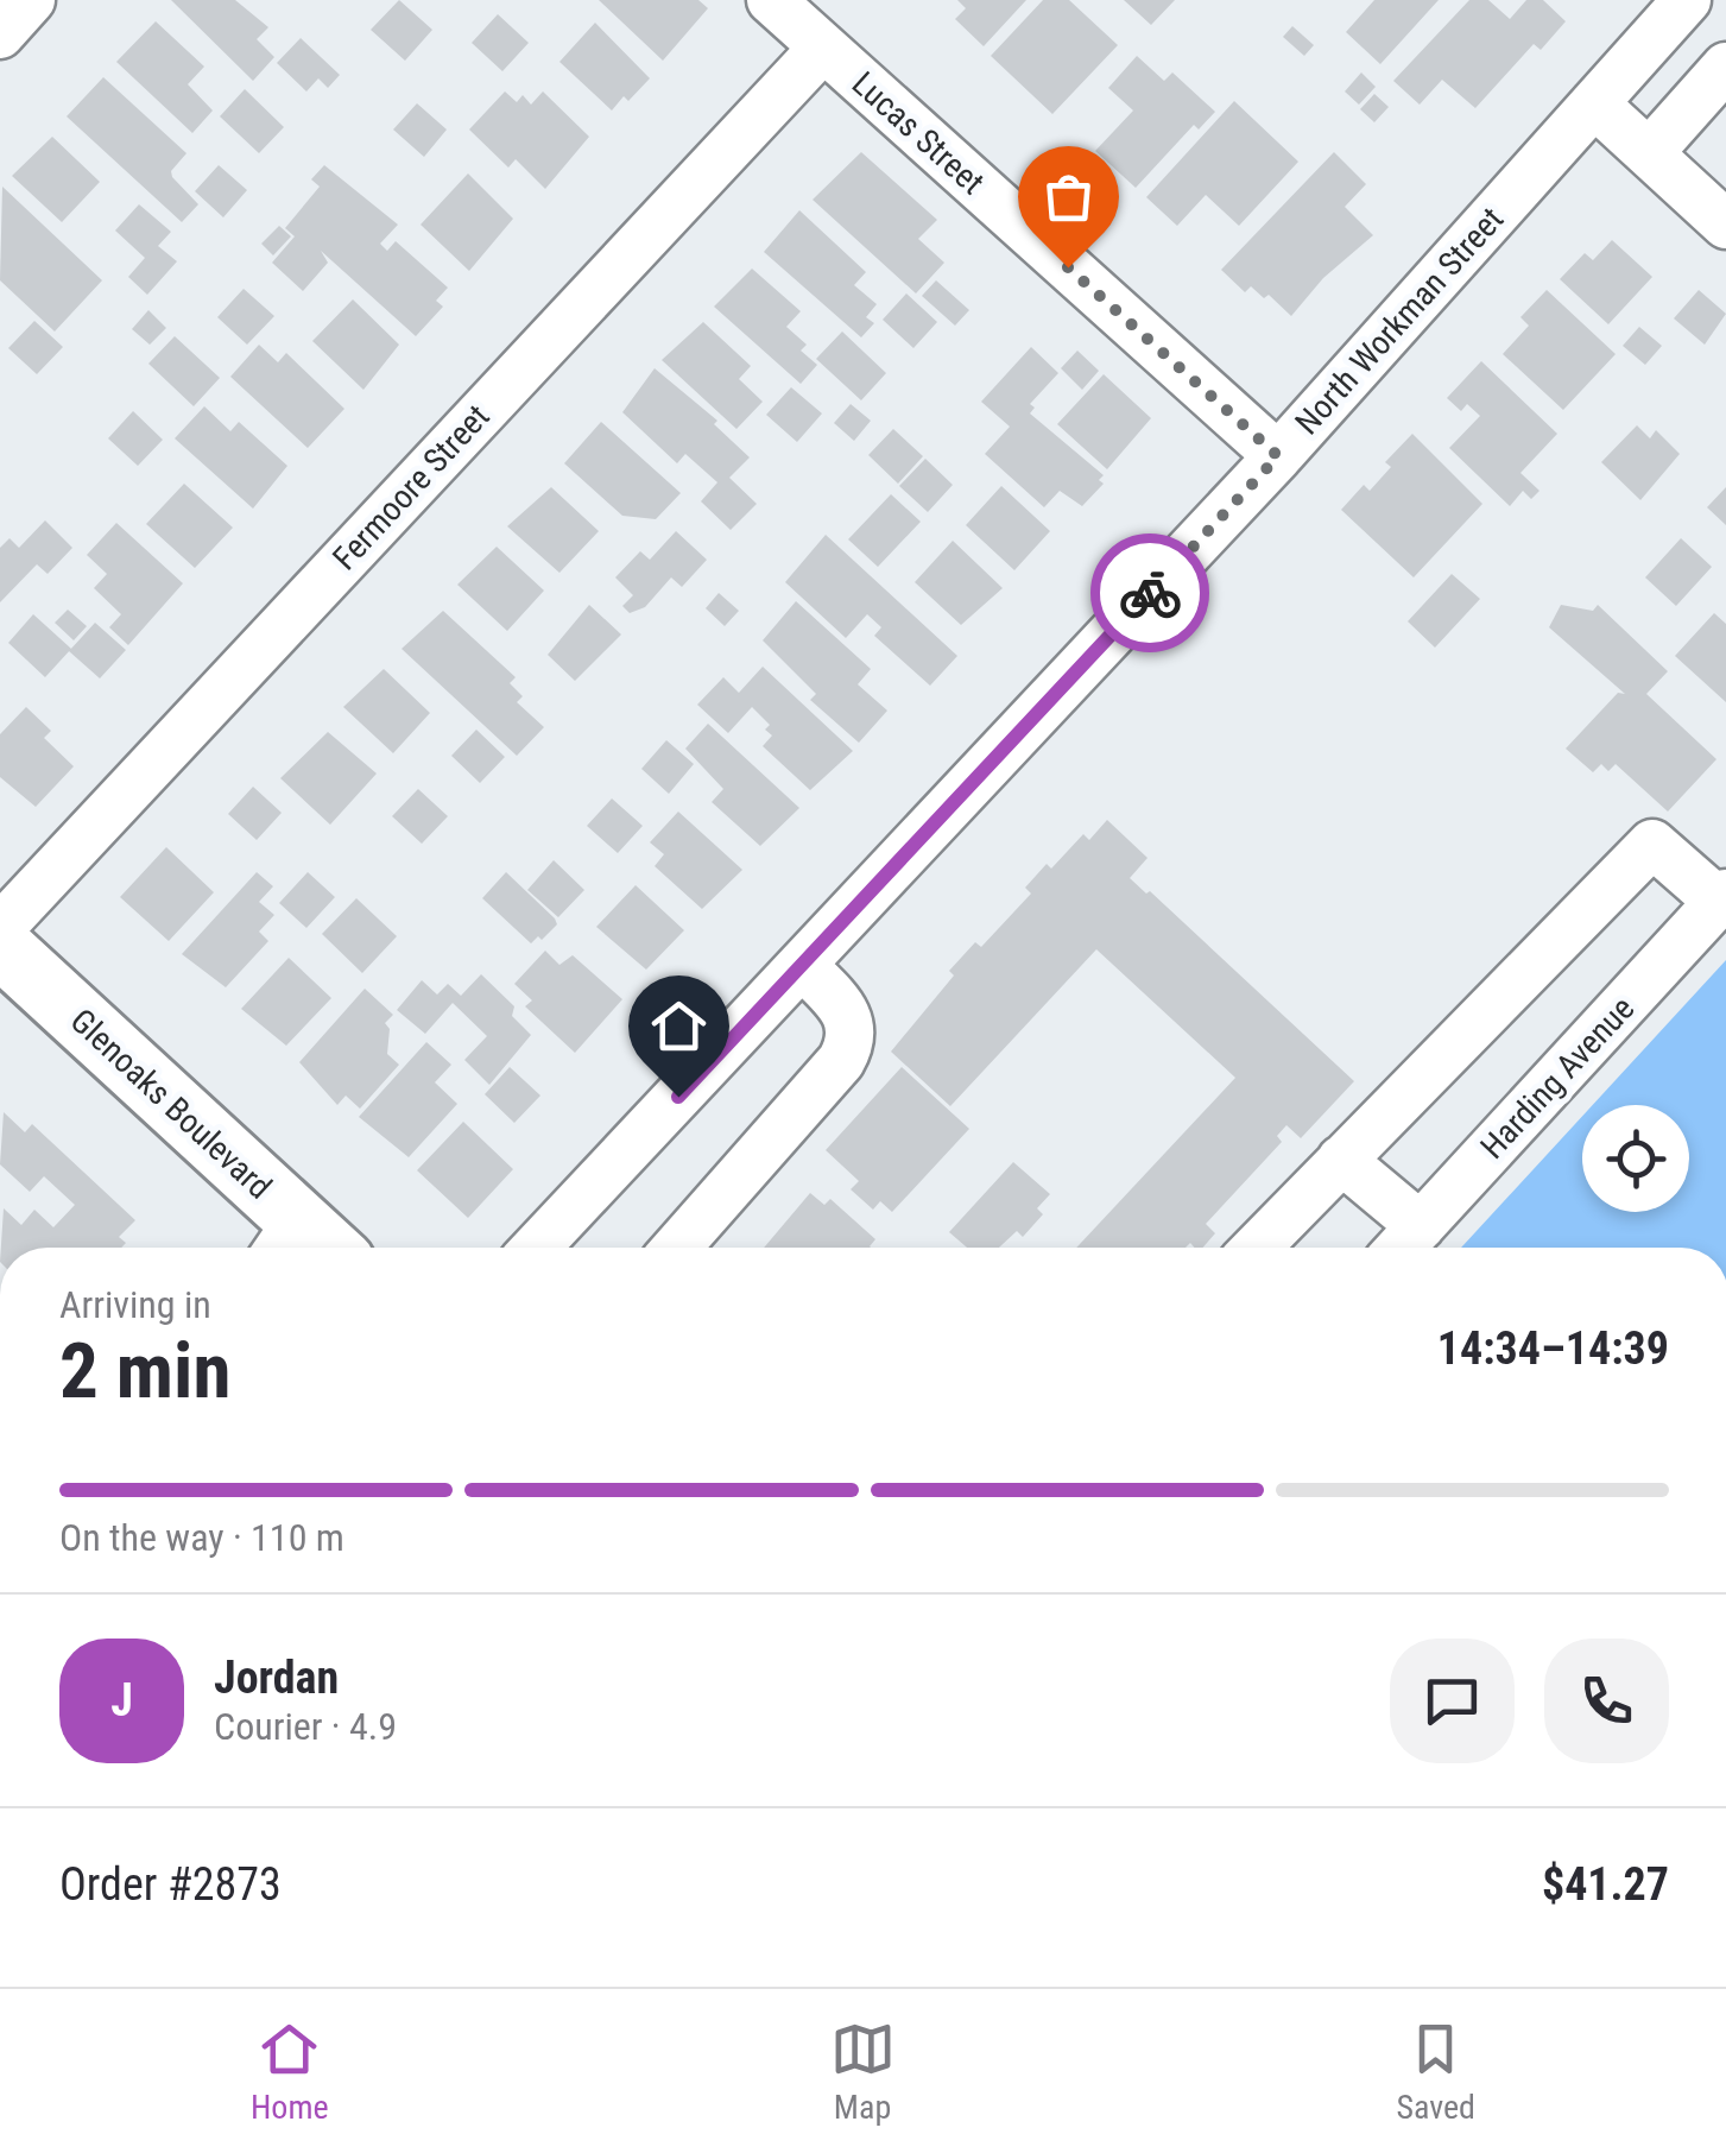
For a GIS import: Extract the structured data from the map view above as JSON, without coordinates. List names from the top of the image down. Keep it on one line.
{"streets":{"main road":["Glenoaks Boulevard"],"street":["Lucas Street","North Workman Street","Fermoore Street","Harding Avenue"]},"crossings":[["Lucas Street","North Workman Street"],["Lucas Street","Fermoore Street"]],"page":{"heading":["2 min","Arriving in","14:34–14:39"],"panel":["Jordan","Courier · 4.9","Order #2873","$41.27"],"bar":"On the way · 110 m","round":"J","tabs":["Home","Map","Saved"]}}
